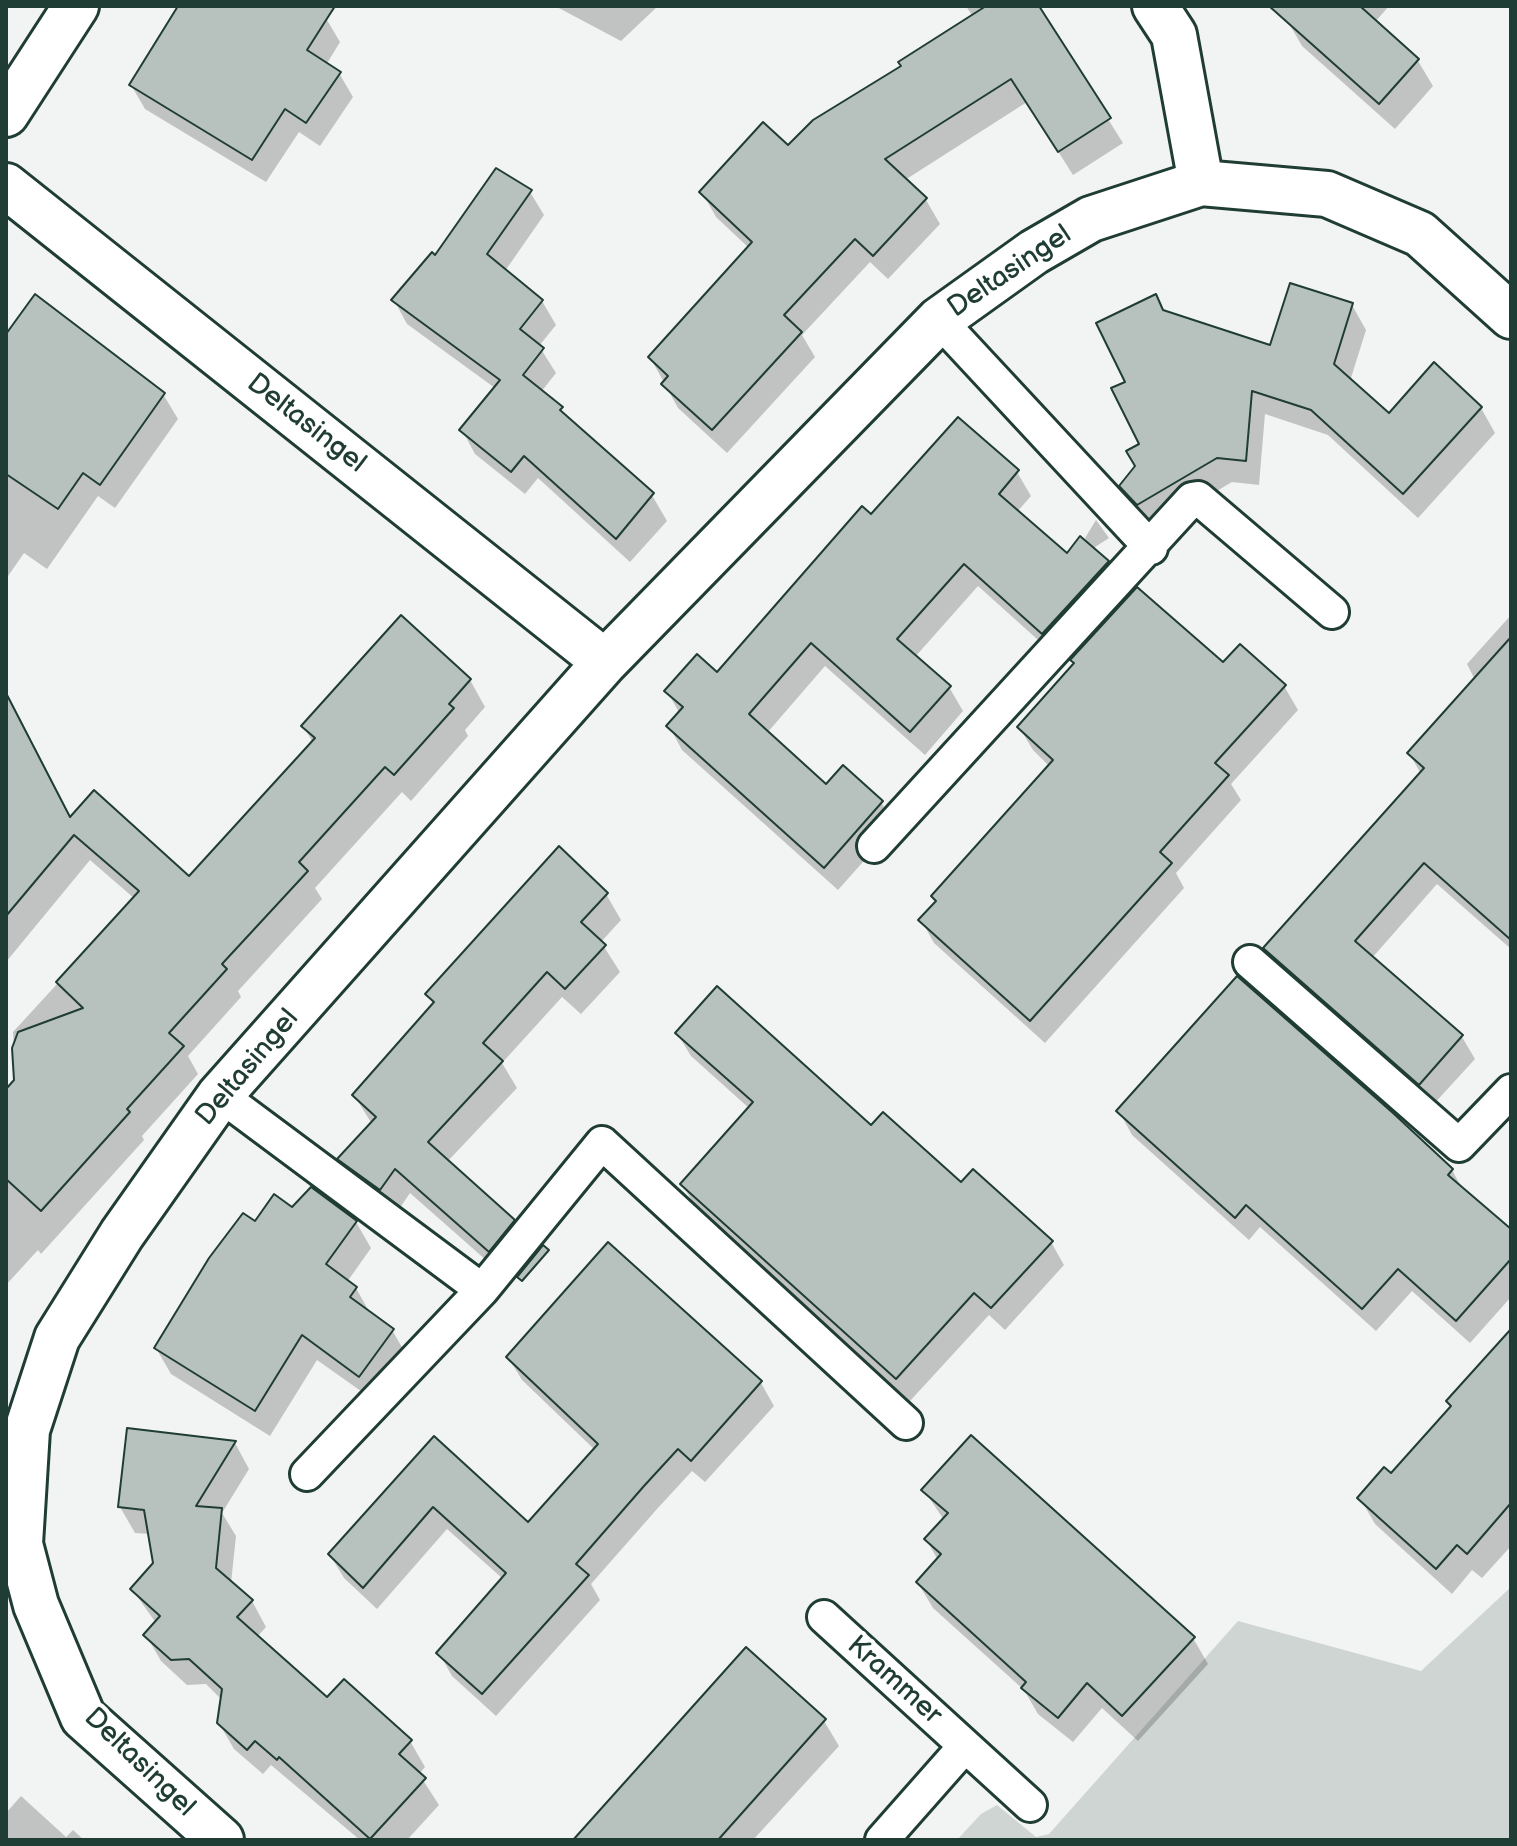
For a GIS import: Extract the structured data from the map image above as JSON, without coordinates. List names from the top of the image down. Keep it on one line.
{"streets":{"street":["Deltasingel"],"lane":["Krammer"]}}
